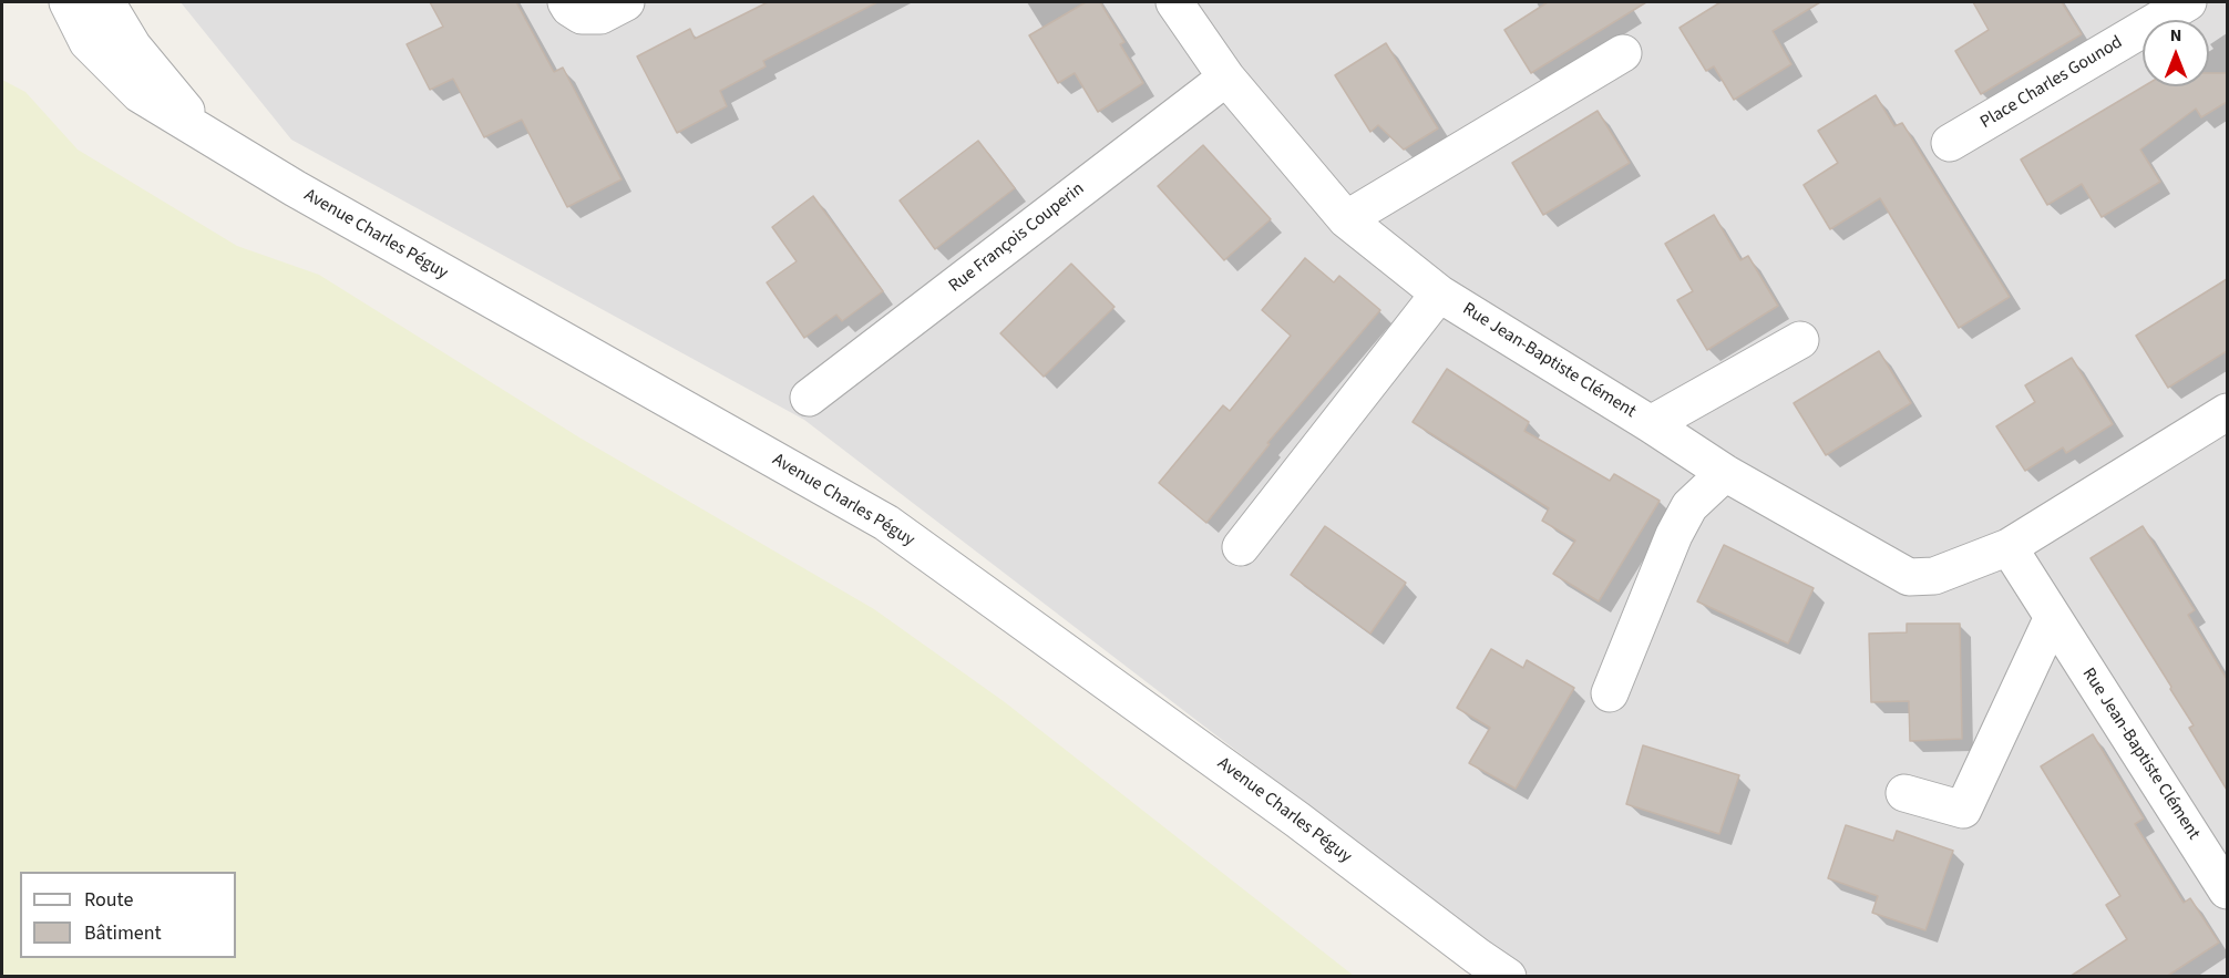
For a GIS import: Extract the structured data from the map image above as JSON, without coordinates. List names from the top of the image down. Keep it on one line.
{"streets":{"street":["Place Charles Gounod","Avenue Charles Péguy","Rue François Couperin","Rue Jean-Baptiste Clément"]},"crossings":[["Rue François Couperin","Rue Jean-Baptiste Clément"]],"legend":["Route","Bâtiment"],"north":"top"}
